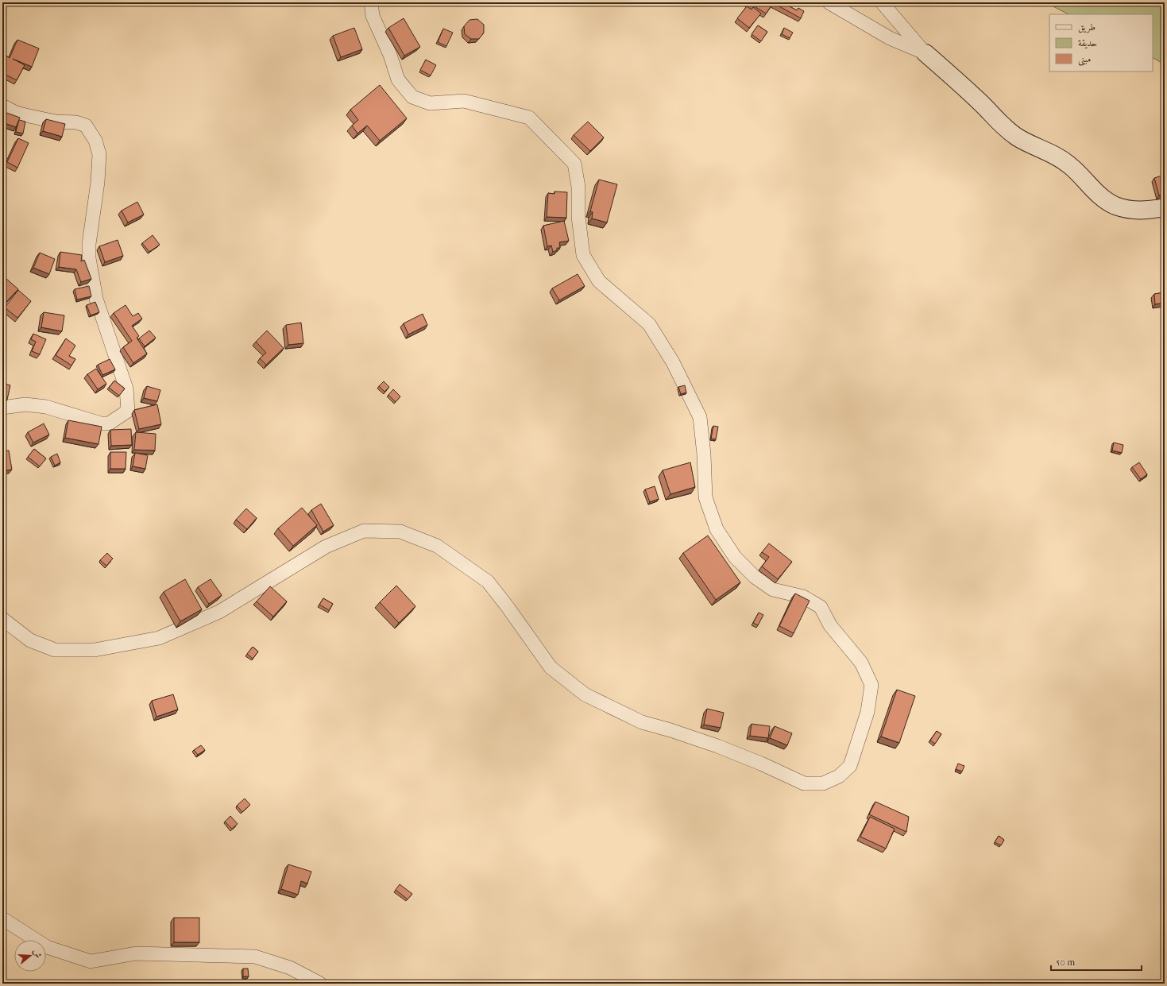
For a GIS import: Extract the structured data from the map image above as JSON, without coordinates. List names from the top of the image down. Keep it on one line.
{"legend":["طريق","حديقة","مبنى"],"scale_bar":"50 m","north":"right"}
